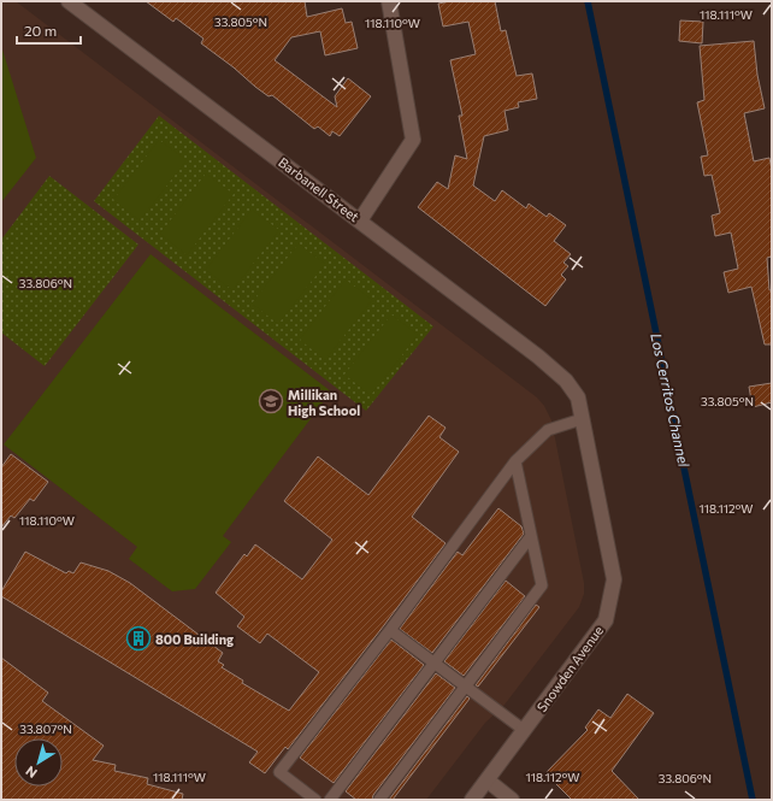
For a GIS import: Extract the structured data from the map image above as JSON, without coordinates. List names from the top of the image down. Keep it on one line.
{"streets":{"street":["Barbanell Street","Snowden Avenue"]},"crossings":[["Barbanell Street","Snowden Avenue"]],"water":["Los Cerritos Channel"],"places":{"school or university":["Millikan High School"],"building":["800 Building"]},"scale_bar":"20 m","north":"bottom left","coordinates":["118.111°W","33.805°N","118.110°W","33.806°N","118.112°W","33.807°N"]}
